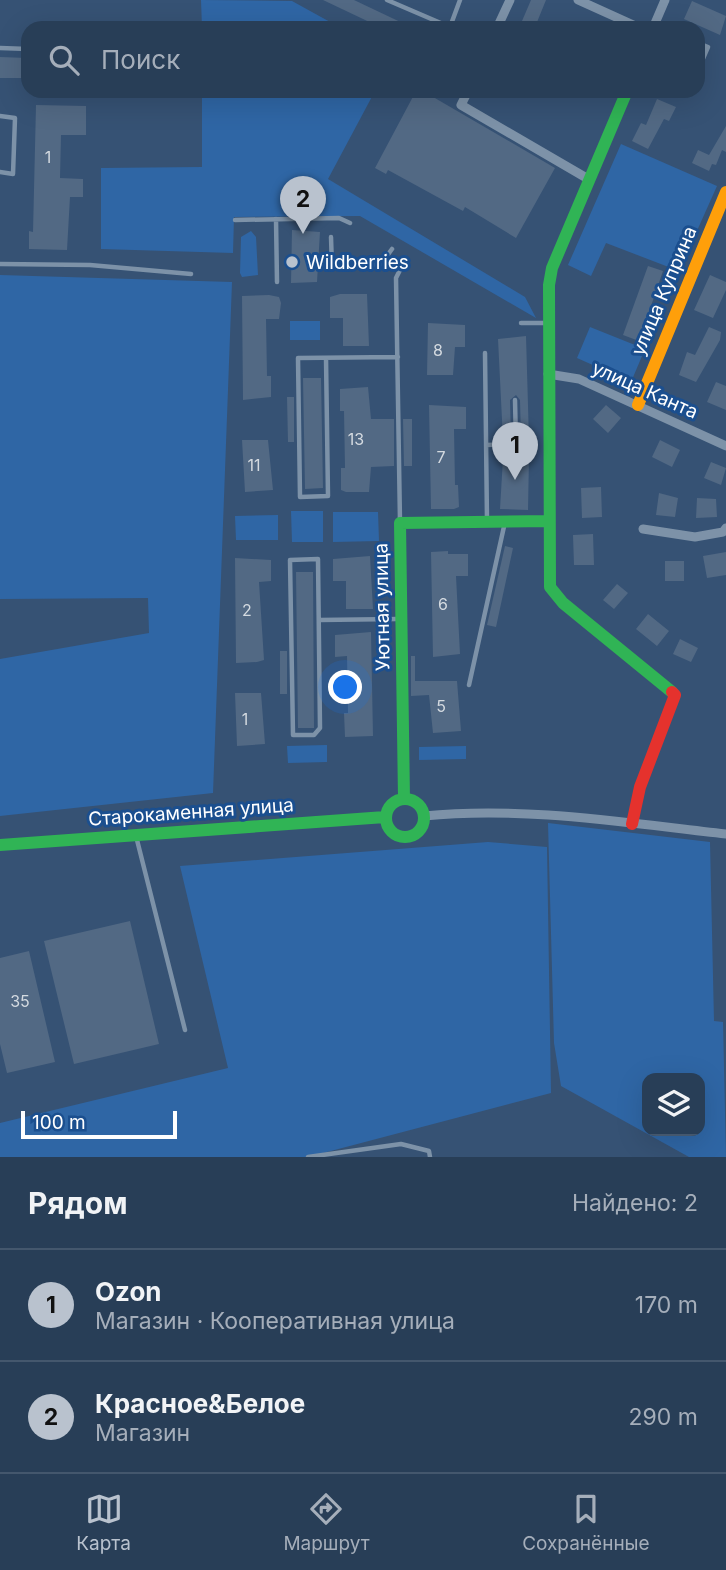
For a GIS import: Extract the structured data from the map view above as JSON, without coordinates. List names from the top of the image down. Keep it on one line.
{"streets":{"street":["улица Куприна","улица Канта","Уютная улица","Старокаменная улица"]},"crossings":[["улица Куприна","улица Канта"],["Уютная улица","Старокаменная улица"]],"places":["Wildberries"],"house_numbers":["1","8","13","7","11","6","2","5","1","35"],"scale_bar":"100 m","page":{"search":"Поиск","pins":["2","1"],"scale":"100 m","heading":["Рядом","Найдено: 2"],"list":[{"mark":"1","name":"Ozon","note":"Магазин · Кооперативная улица","value":"170 m"},{"mark":"2","name":"Красное&Белое","note":"Магазин","value":"290 m"}],"nav":["Карта","Маршрут","Сохранённые"]}}
